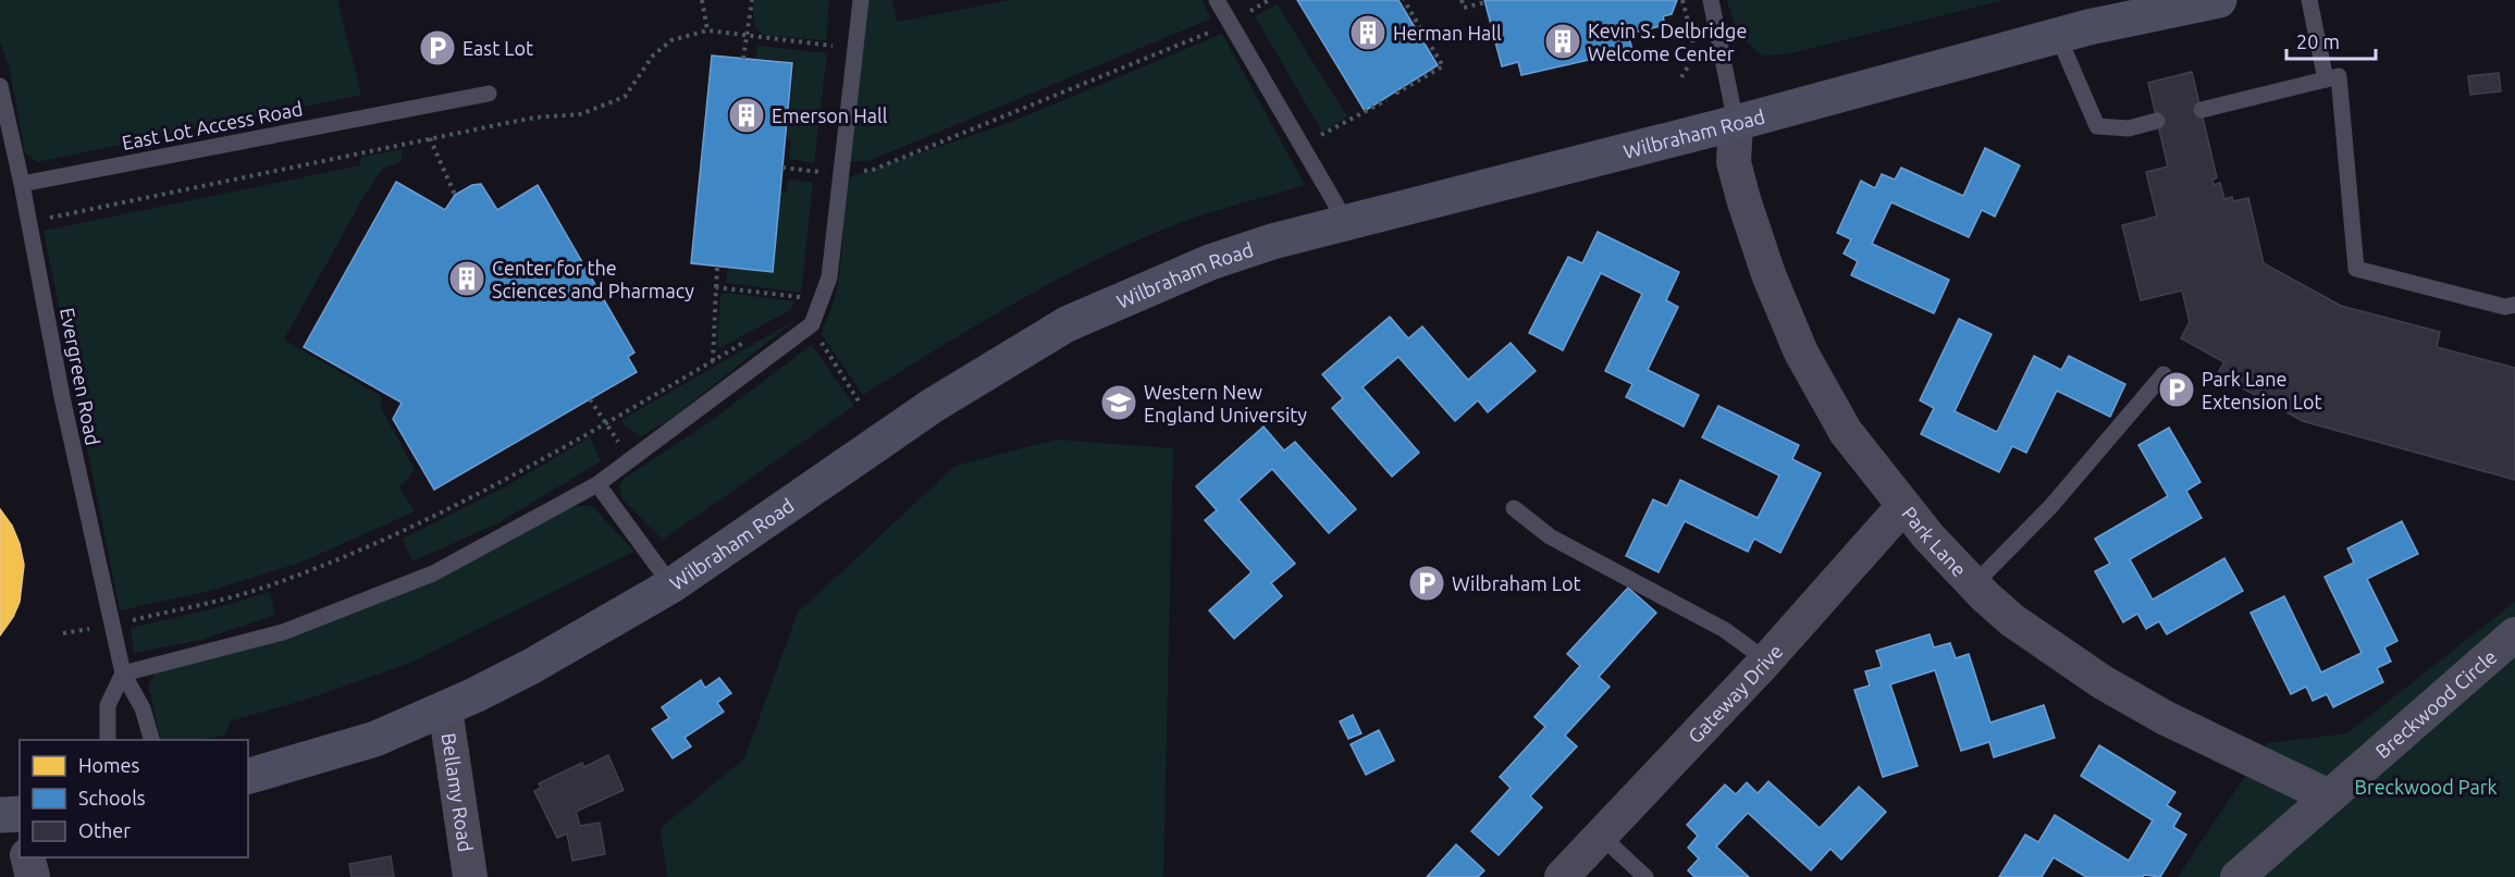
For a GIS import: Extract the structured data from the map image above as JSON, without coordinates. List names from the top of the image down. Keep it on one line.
{"streets":{"main road":["Wilbraham Road"],"street":["Park Lane","Gateway Drive","Breckwood Circle","Bellamy Road"],"lane":["East Lot Access Road","Evergreen Road"]},"crossings":[["East Lot Access Road","Evergreen Road"],["Wilbraham Road","Park Lane"],["Wilbraham Road","Bellamy Road"],["Park Lane","Gateway Drive"],["Park Lane","Breckwood Circle"]],"parks":["Breckwood Park"],"places":{"building":["Herman Hall","Kevin S. Delbridge Welcome Center","Emerson Hall","Center for the Sciences and Pharmacy"],"parking":["East Lot","Park Lane Extension Lot","Wilbraham Lot"],"school or university":["Western New England University"]},"legend":["Homes","Schools","Other"],"scale_bar":"20 m"}
